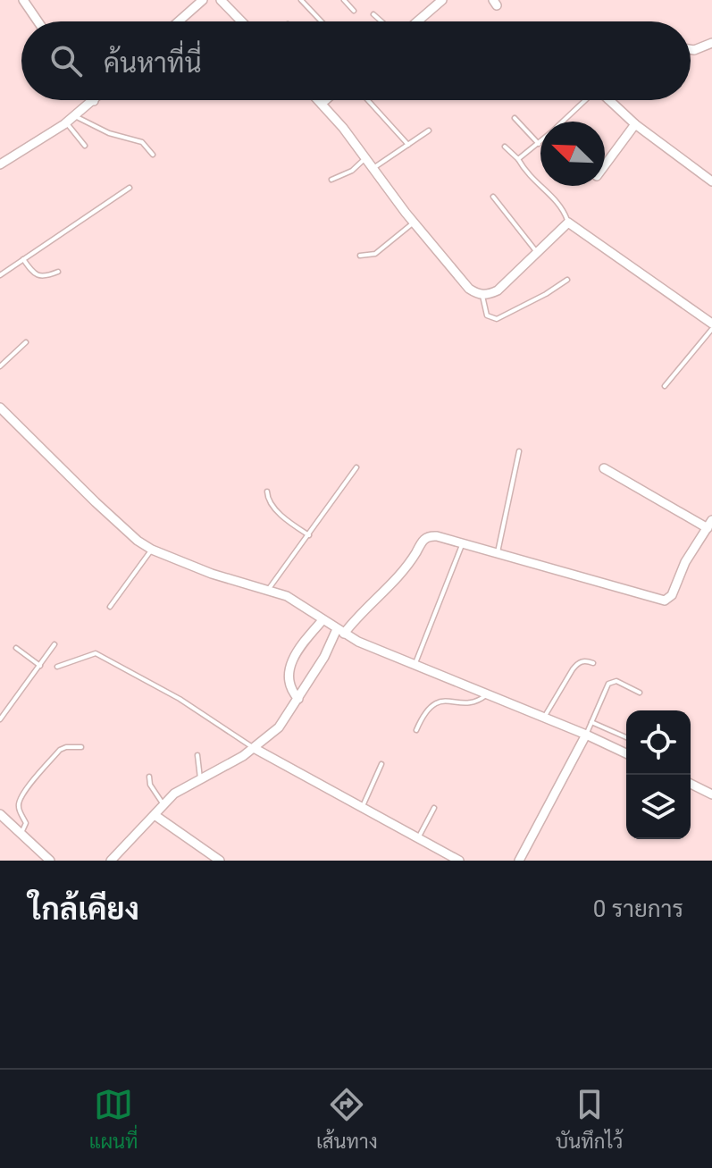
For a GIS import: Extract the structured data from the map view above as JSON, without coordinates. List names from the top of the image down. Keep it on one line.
{"north":"top left","page":{"search":"ค้นหาที่นี่","heading":["ใกล้เคียง","0 รายการ"],"nav":["แผนที่","เส้นทาง","บันทึกไว้"]}}
